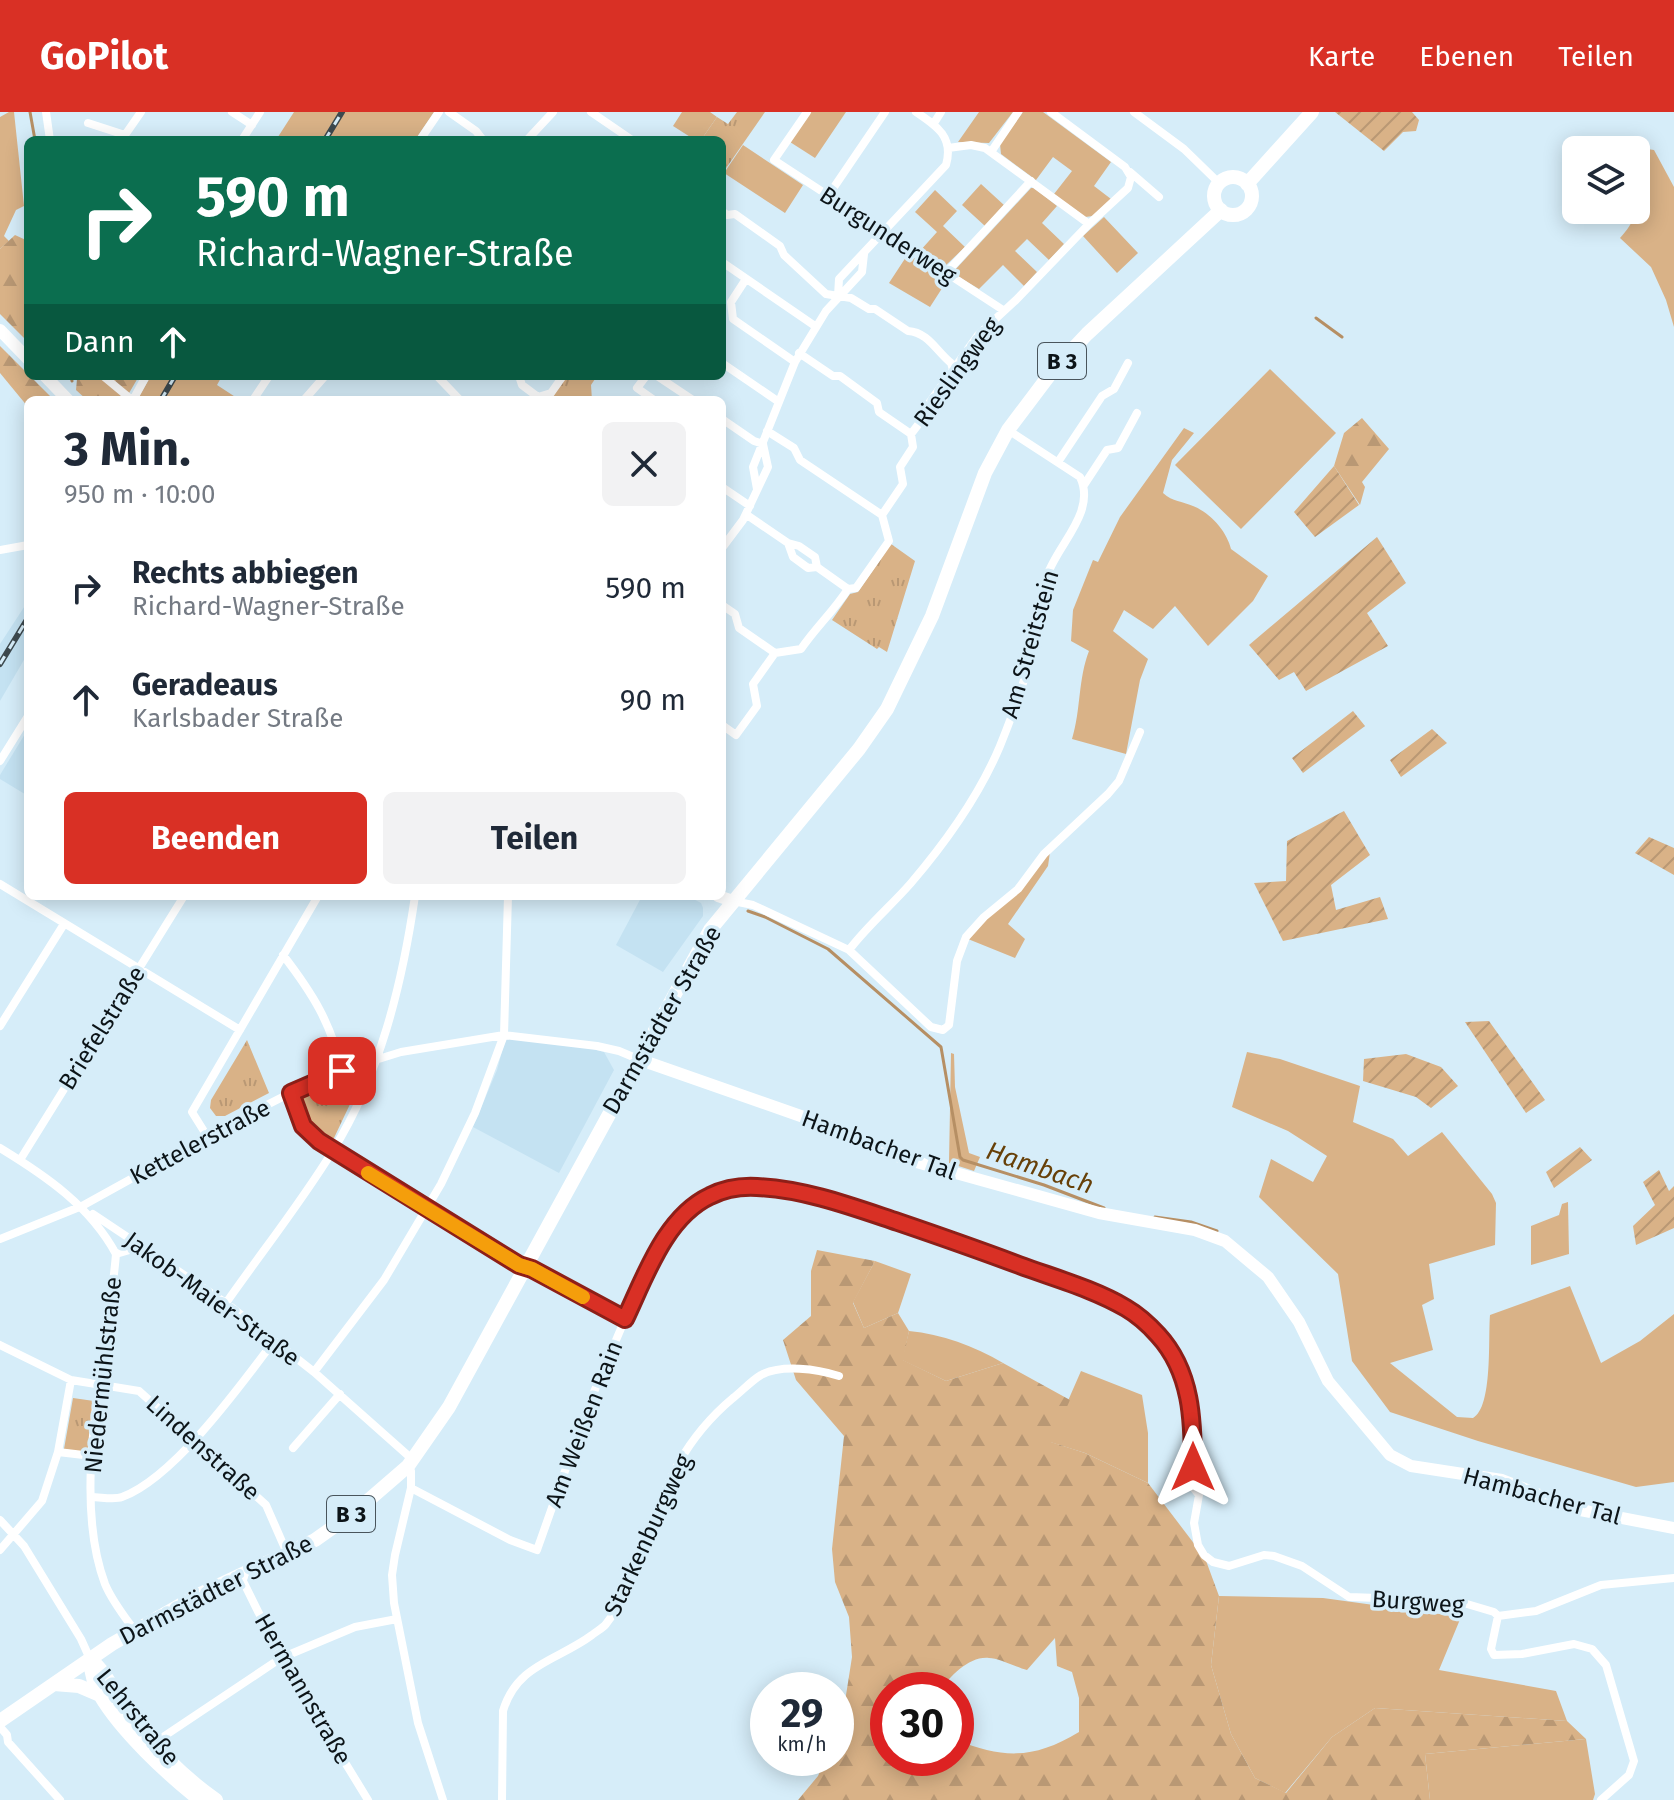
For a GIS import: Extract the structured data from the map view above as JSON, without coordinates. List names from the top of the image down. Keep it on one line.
{"streets":{"main road":["B 3","Darmstädter Straße","Lehrstraße"],"street":["Burgunderweg","Rieslingweg","Am Streitstein","Briefelstraße","Kettelerstraße","Hambacher Tal","Jakob-Maier-Straße","Niedermühlstraße","Am Weißen Rain","Lindenstraße","Starkenburgweg","Burgweg","Hermannstraße"]},"crossings":[["Burgunderweg","Rieslingweg"],["Darmstädter Straße","Kettelerstraße"],["Darmstädter Straße","Hambacher Tal"],["Darmstädter Straße","Jakob-Maier-Straße"],["Darmstädter Straße","Niedermühlstraße"],["Darmstädter Straße","Lindenstraße"],["Darmstädter Straße","Hermannstraße"],["Darmstädter Straße","Lehrstraße"],["Briefelstraße","Niedermühlstraße"],["Kettelerstraße","Hambacher Tal"],["Kettelerstraße","Jakob-Maier-Straße"],["Kettelerstraße","Niedermühlstraße"],["Jakob-Maier-Straße","Niedermühlstraße"],["Niedermühlstraße","Lindenstraße"],["Am Weißen Rain","Burgweg"]],"water":["Hambach"],"page":{"header":"GoPilot","nav":["Karte","Ebenen","Teilen"],"turn":["590 m","Richard-Wagner-Straße"],"then":"Dann","heading":["3 Min.","950 m · 10:00"],"list":[{"name":"Rechts abbiegen","note":"Richard-Wagner-Straße","value":"590 m"},{"name":"Geradeaus","note":"Karlsbader Straße","value":"90 m"}],"buttons":["Beenden","Teilen"],"speed":"29 km/h","limit":"30"}}
